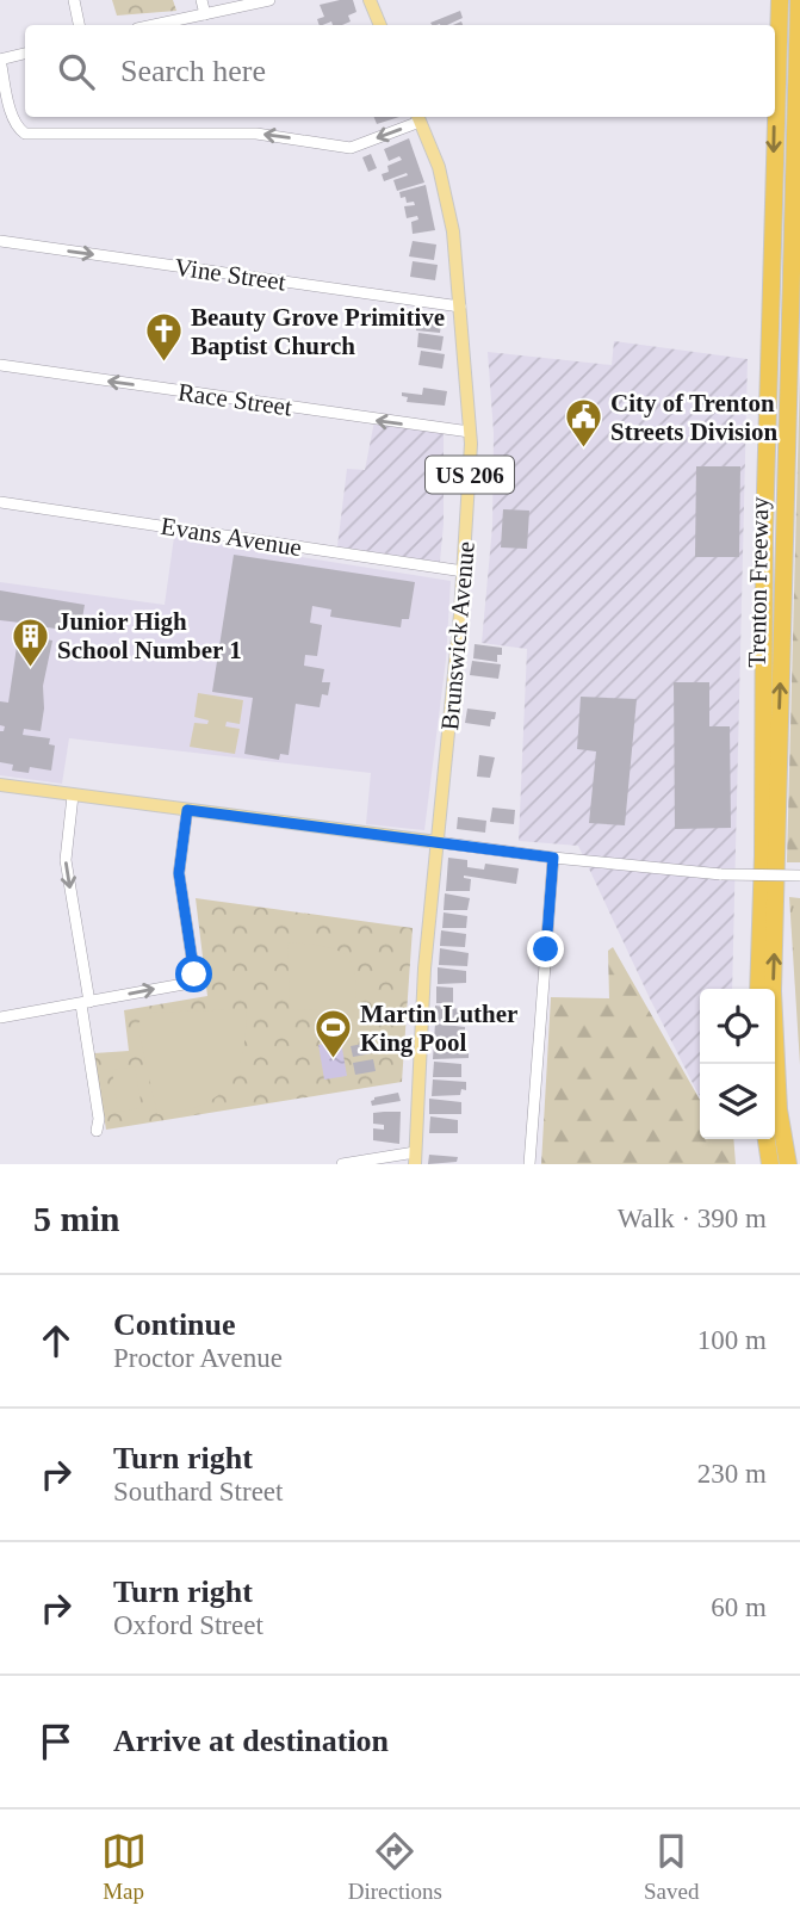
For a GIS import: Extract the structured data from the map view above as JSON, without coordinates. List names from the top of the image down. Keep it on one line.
{"streets":{"highway":["Trenton Freeway"],"main road":["US 206","Brunswick Avenue"],"street":["Vine Street","Race Street","Evans Avenue"]},"crossings":[["Vine Street","Brunswick Avenue"],["Race Street","Brunswick Avenue"],["Evans Avenue","Brunswick Avenue"]],"one_way":["Vine Street","Race Street"],"places":{"church":["Beauty Grove Primitive Baptist Church"],"public building":["City of Trenton Streets Division"],"building":["Junior High School Number 1"],"sports":["Martin Luther King Pool"]},"page":{"search":"Search here","heading":["5 min","Walk · 390 m"],"list":[["Continue","Proctor Avenue","100 m"],["Turn right","Southard Street","230 m"],["Turn right","Oxford Street","60 m"],"Arrive at destination"],"nav":["Map","Directions","Saved"]}}
